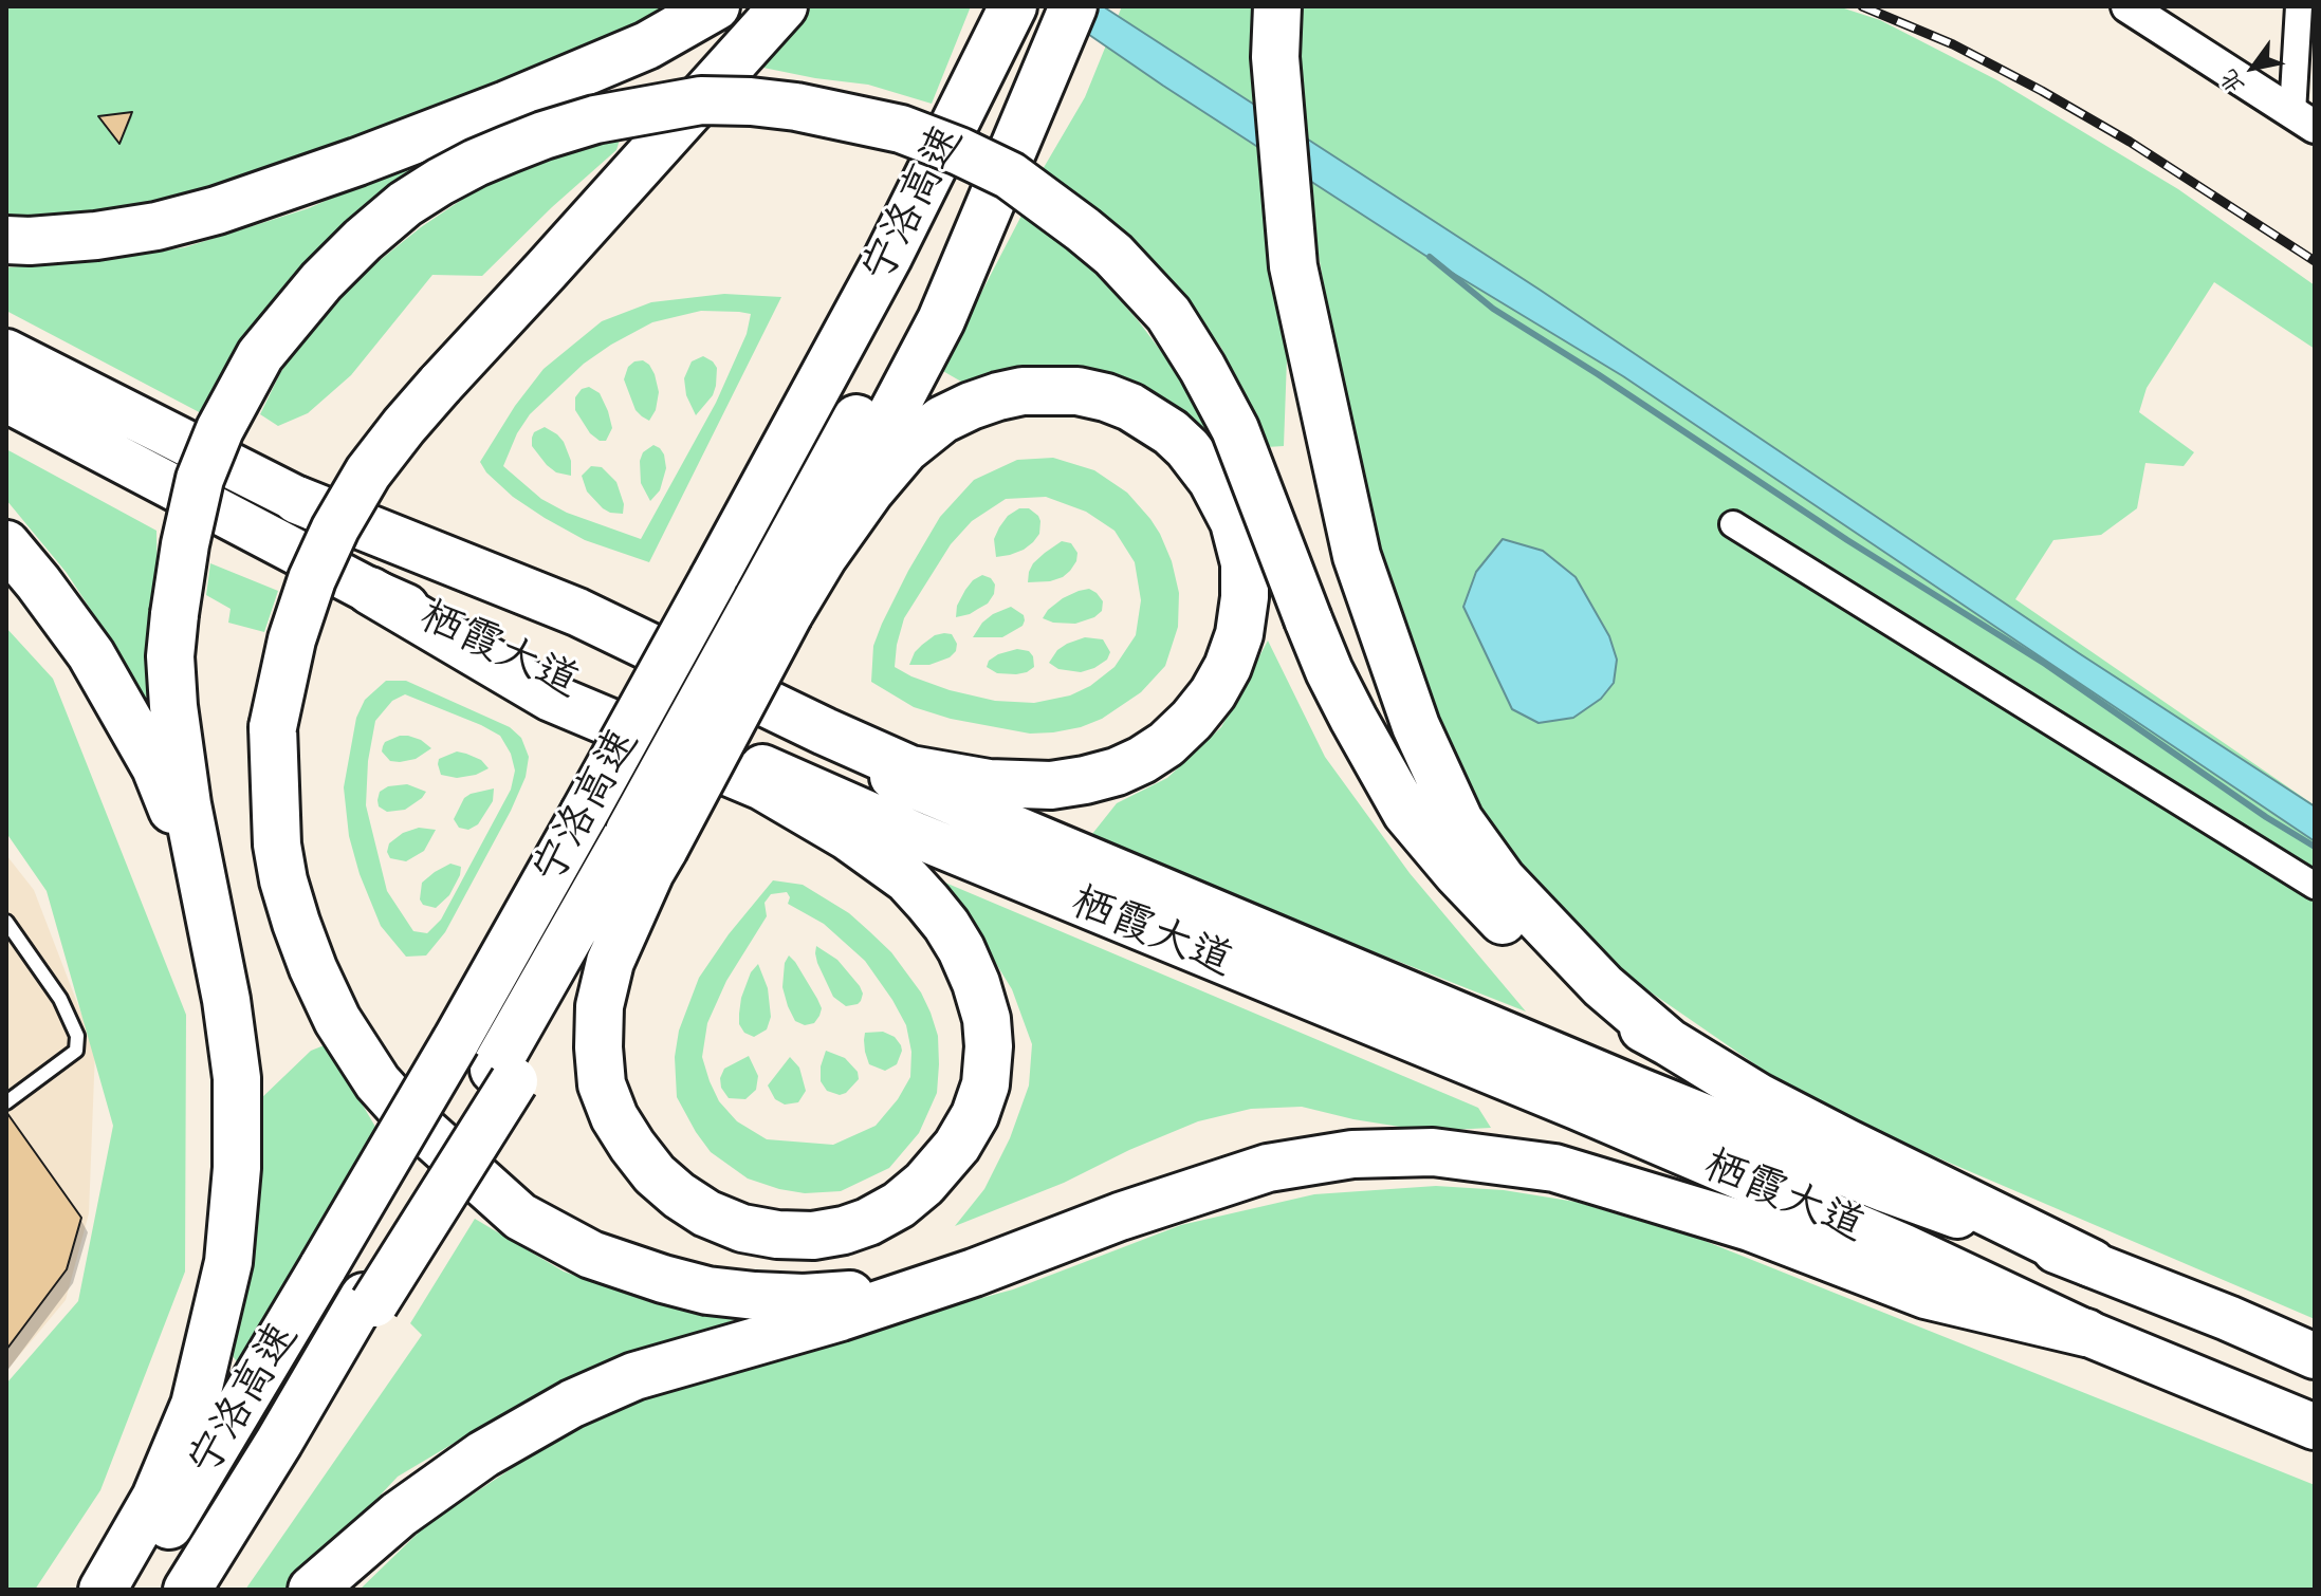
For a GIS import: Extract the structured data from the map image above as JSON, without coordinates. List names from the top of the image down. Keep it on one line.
{"streets":{"highway":["宁洛高速","栖霞大道"]},"north":"bottom left"}
